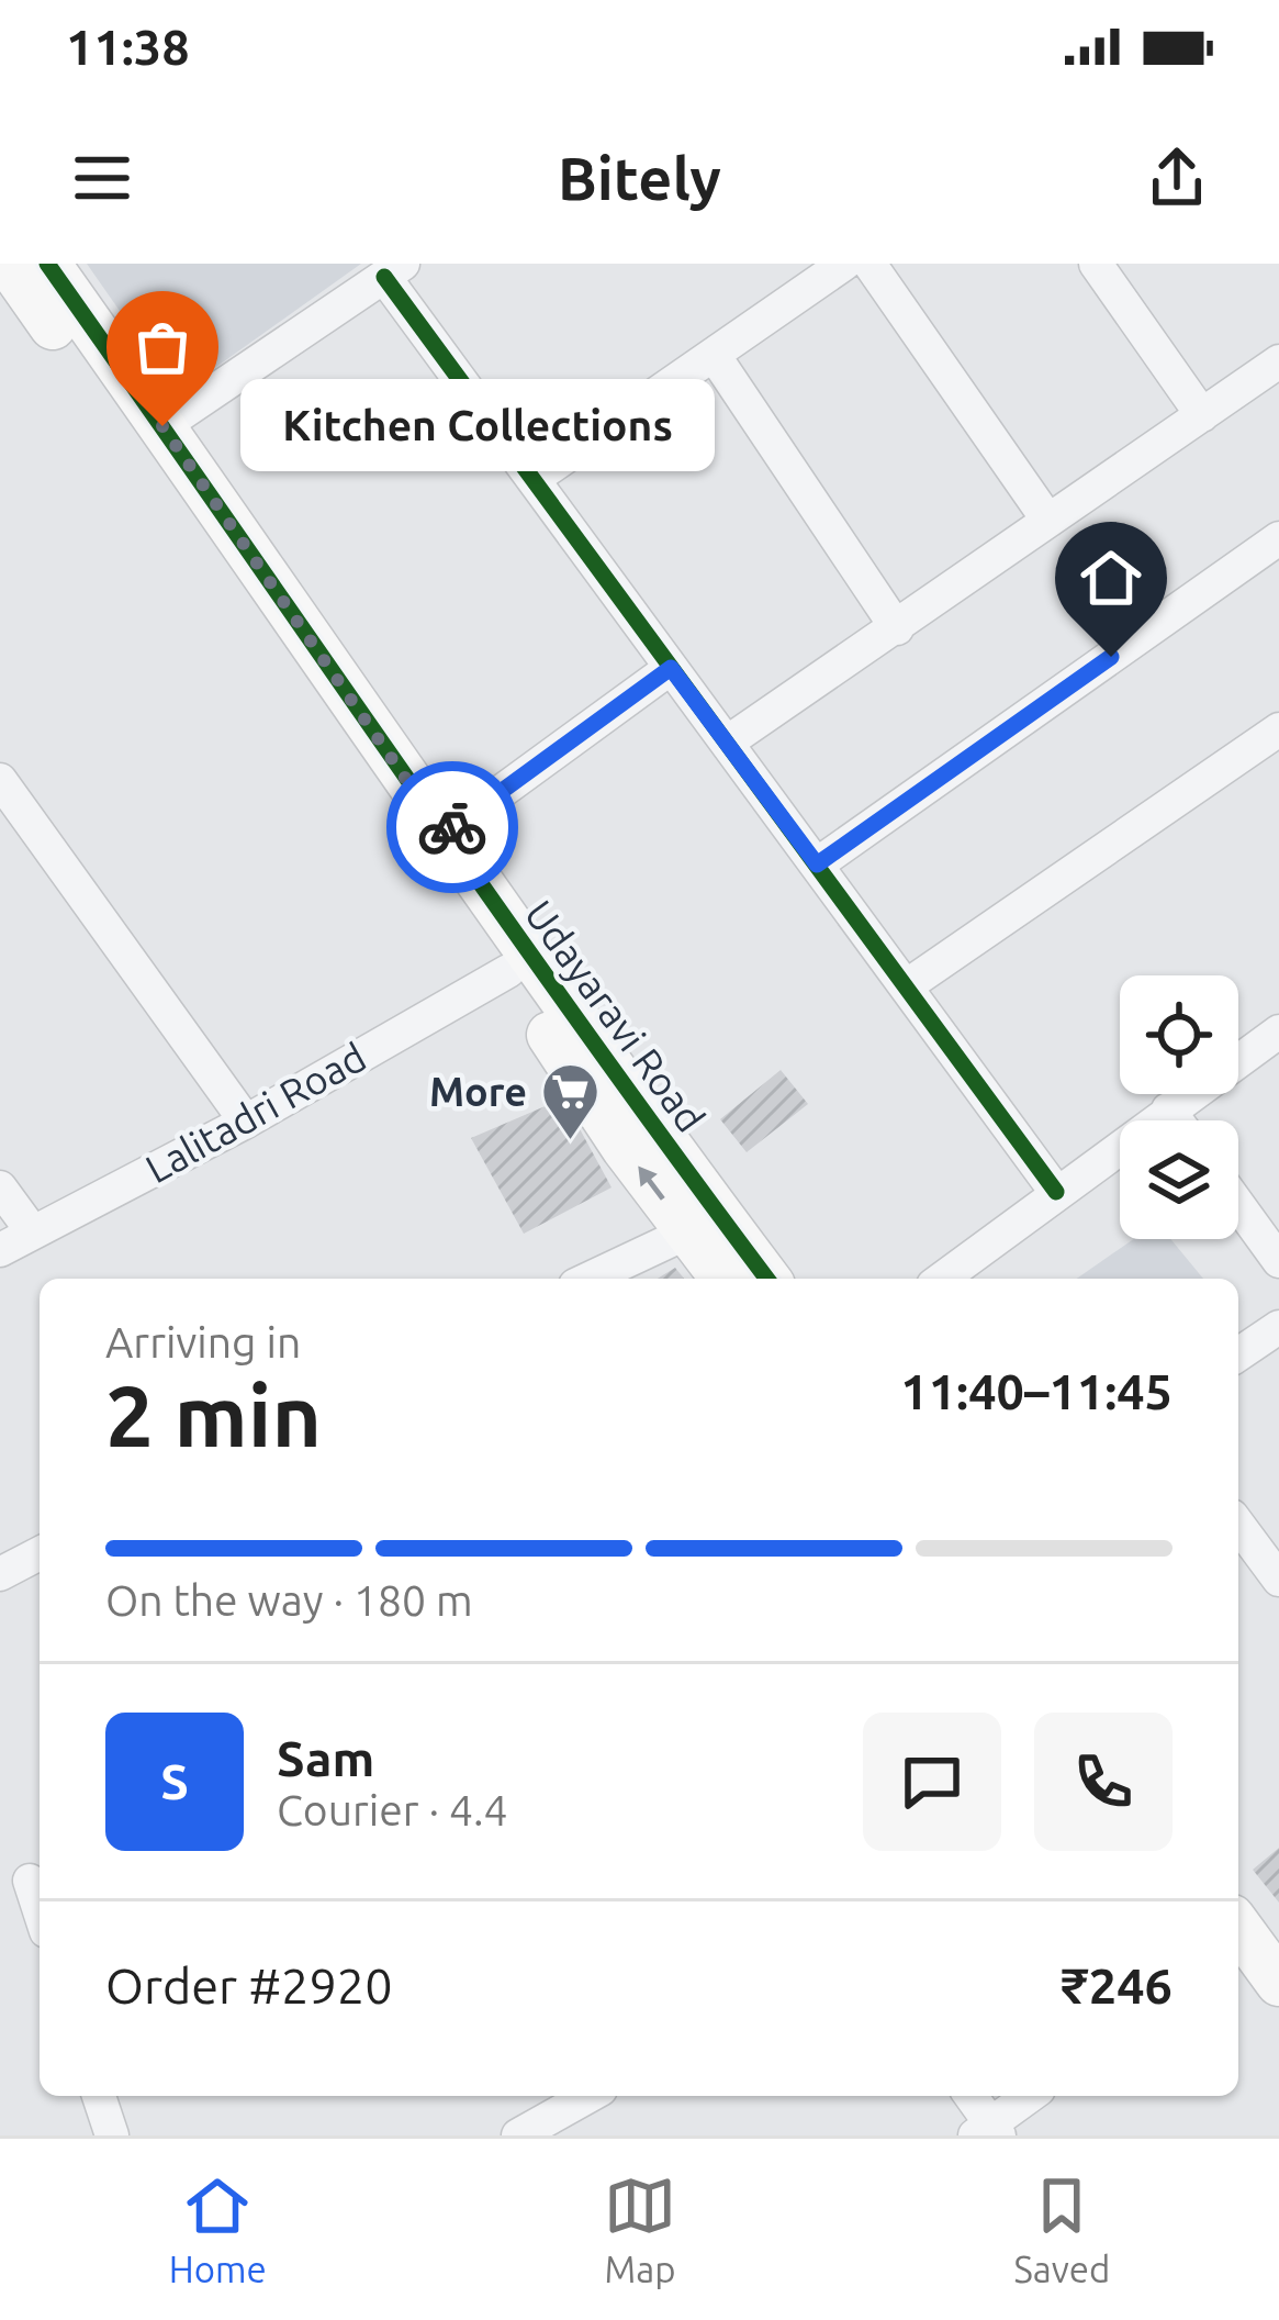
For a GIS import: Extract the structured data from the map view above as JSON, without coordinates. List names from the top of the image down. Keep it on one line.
{"streets":{"street":["Udayaravi Road","Lalitadri Road"]},"crossings":[["Udayaravi Road","Lalitadri Road"]],"places":{"other":["Kitchen Collections"],"supermarket":["More"]},"page":{"status":"11:38","header":"Bitely","bubble":"Kitchen Collections","heading":["2 min","Arriving in","11:40–11:45"],"panel":["Sam","Courier · 4.4","Order #2920","₹246"],"bar":"On the way · 180 m","round":"S","tabs":["Home","Map","Saved"]}}
